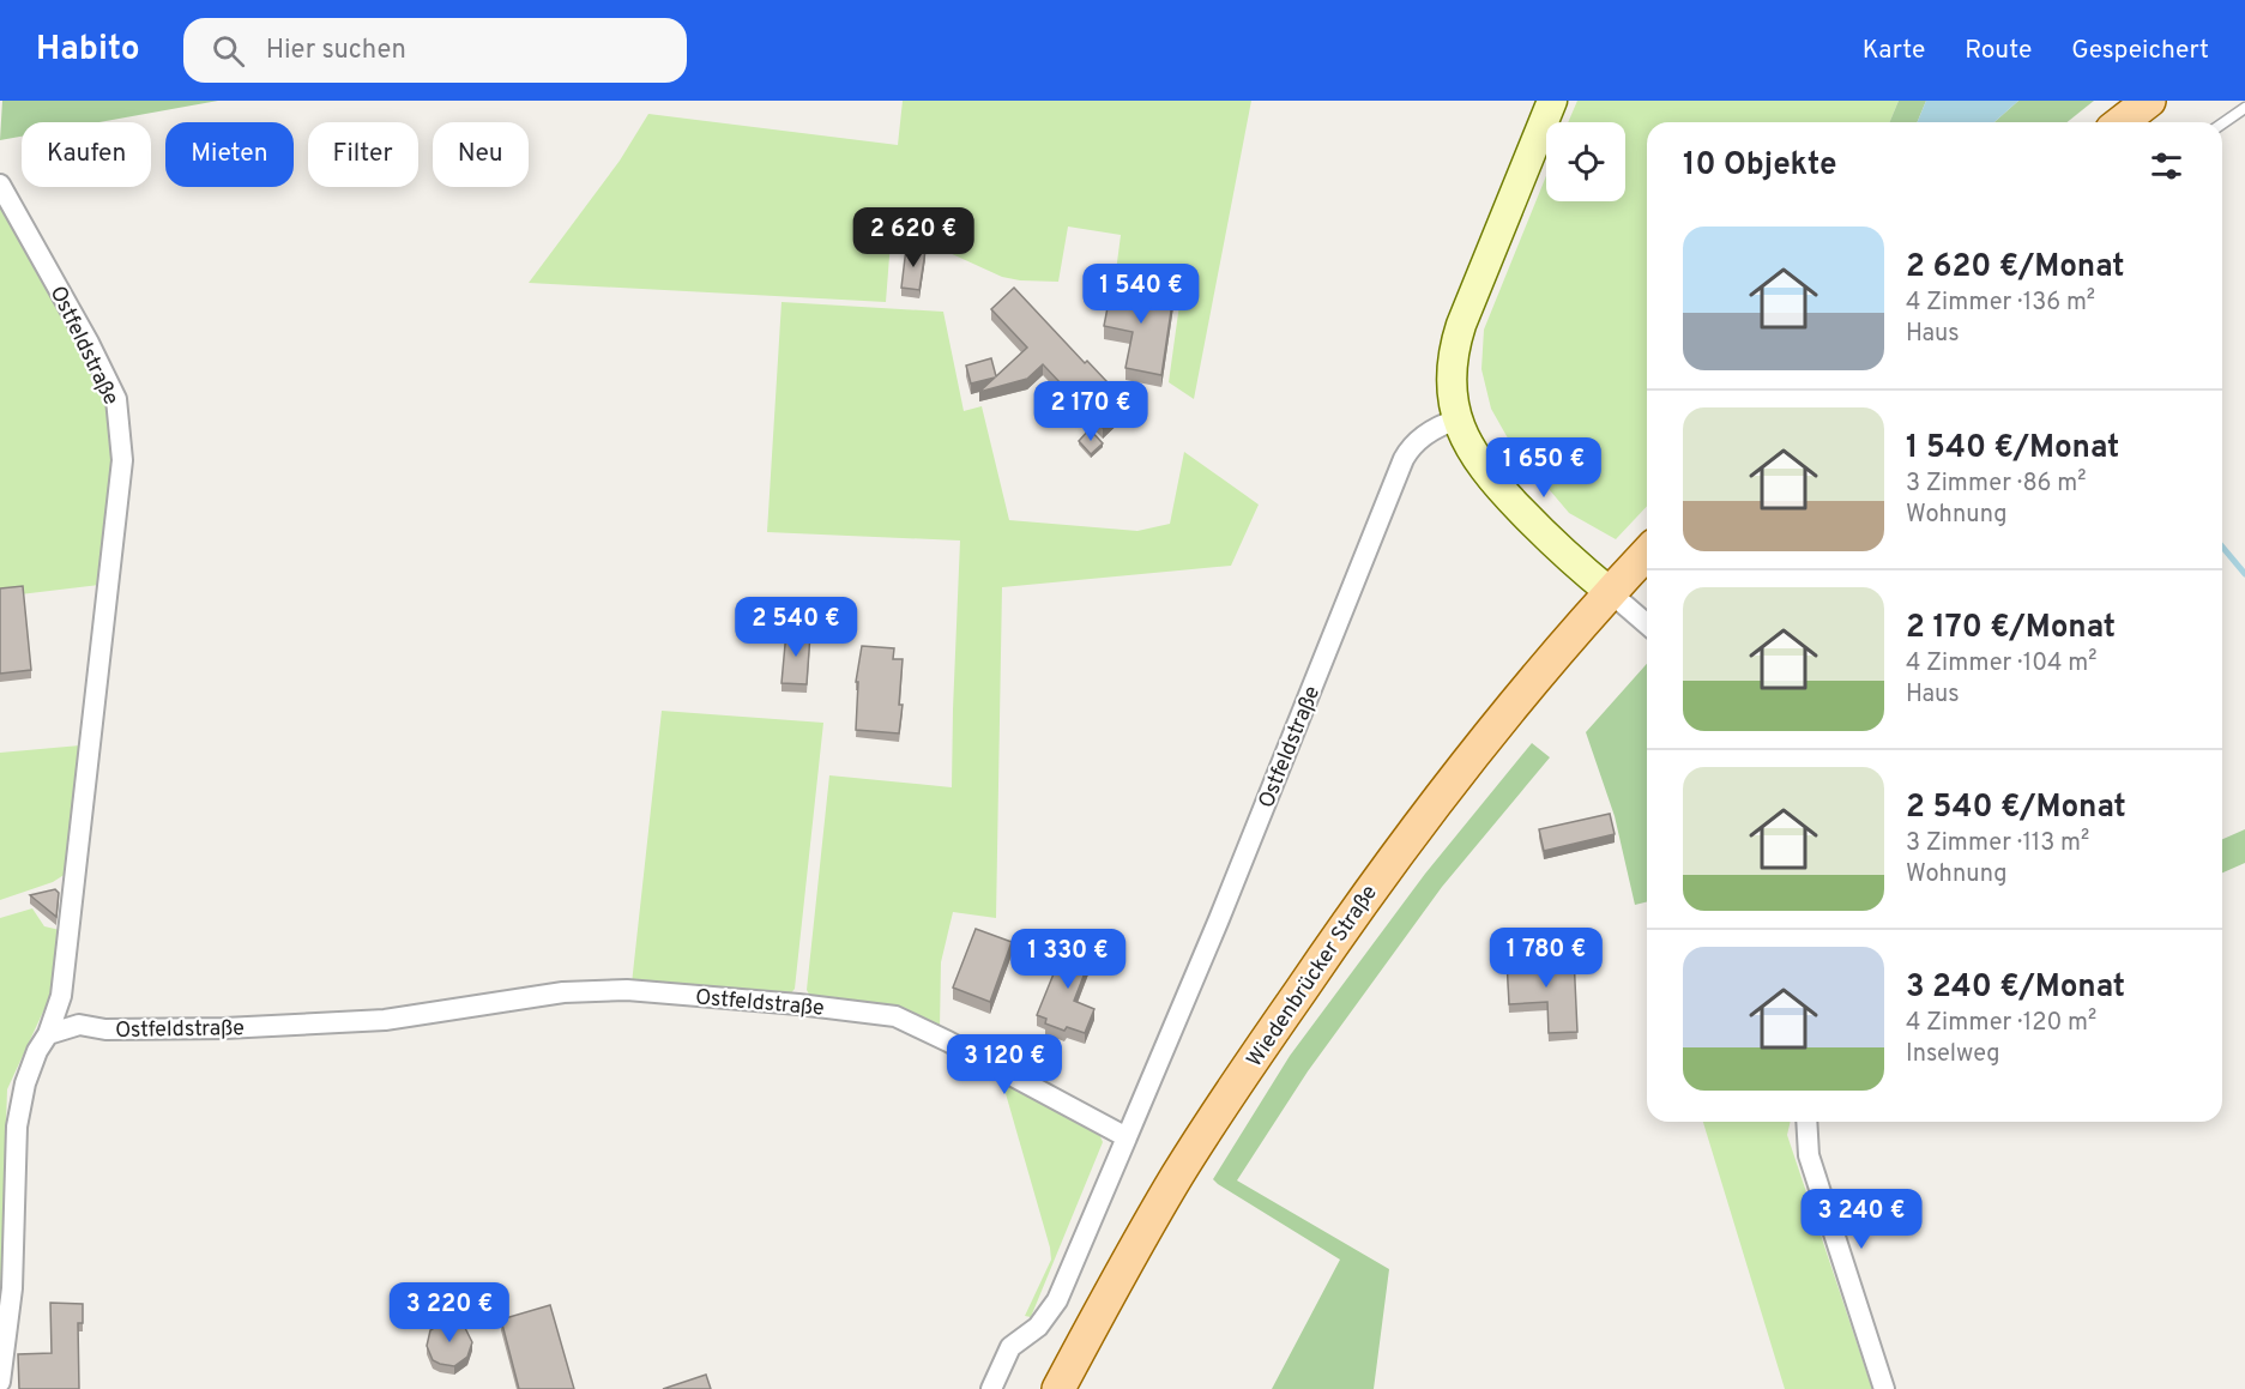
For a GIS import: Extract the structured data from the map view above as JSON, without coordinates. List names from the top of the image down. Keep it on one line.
{"streets":{"main road":["Wiedenbrücker Straße"],"street":["Ostfeldstraße"]},"page":{"header":"Habito","search":"Hier suchen","nav":["Karte","Route","Gespeichert"],"chip":["Kaufen","Mieten","Filter","Neu"],"heading":"10 Objekte","price":["2 620 €","1 540 €","2 170 €","1 650 €","2 540 €","1 780 €","1 330 €","3 120 €","3 240 €","3 220 €"],"list":[{"name":"2 620 €/Monat","note":"4 Zimmer · 136 m² · Haus"},{"name":"1 540 €/Monat","note":"3 Zimmer · 86 m² · Wohnung"},{"name":"2 170 €/Monat","note":"4 Zimmer · 104 m² · Haus"},{"name":"2 540 €/Monat","note":"3 Zimmer · 113 m² · Wohnung"},{"name":"3 240 €/Monat","note":"4 Zimmer · 120 m² · Inselweg"}]}}
